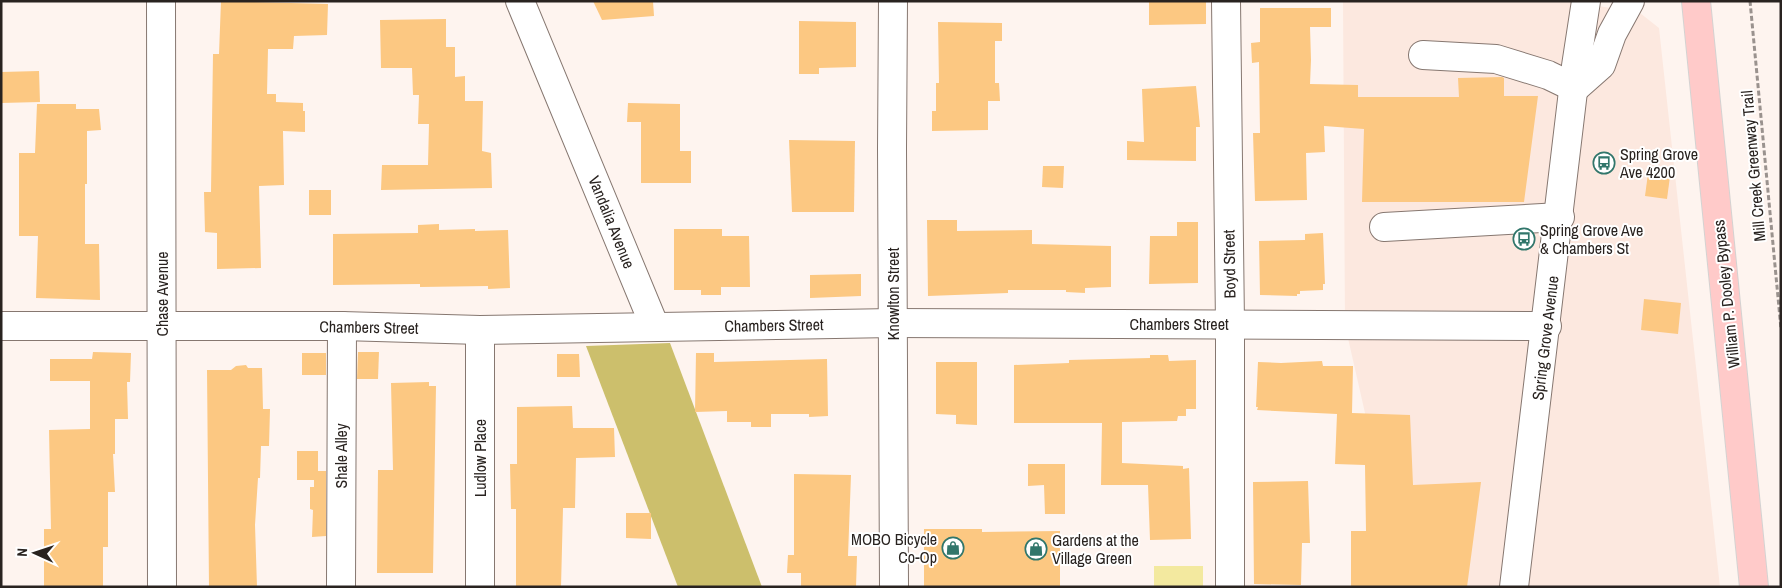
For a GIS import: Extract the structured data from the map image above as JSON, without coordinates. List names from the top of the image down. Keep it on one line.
{"streets":{"main road":["William P. Dooley Bypass"],"street":["Vandalia Avenue","Boyd Street","Chase Avenue","Knowlton Street","Chambers Street","Spring Grove Avenue","Shale Alley","Ludlow Place"],"path":["Mill Creek Greenway Trail"]},"crossings":[["Vandalia Avenue","Chambers Street"],["Boyd Street","Chambers Street"],["Chase Avenue","Chambers Street"],["Knowlton Street","Chambers Street"],["Chambers Street","Spring Grove Avenue"],["Chambers Street","Shale Alley"],["Chambers Street","Ludlow Place"]],"places":{"bus stop":["Spring Grove Ave 4200","Spring Grove Ave & Chambers St"],"shop":["MOBO Bicycle Co-Op","Gardens at the Village Green"]},"north":"left"}
